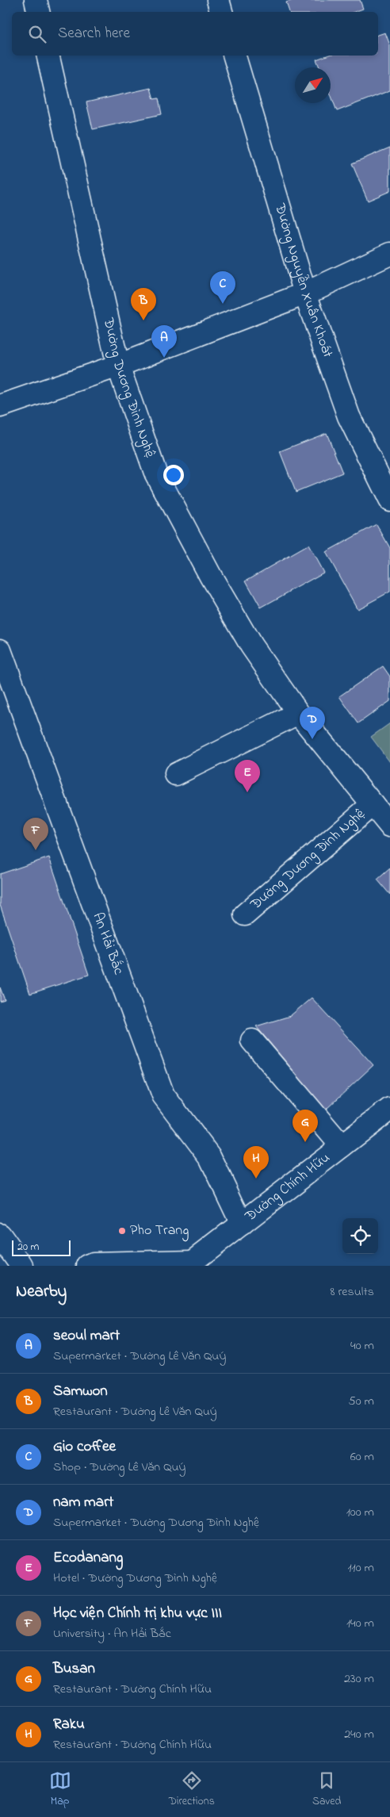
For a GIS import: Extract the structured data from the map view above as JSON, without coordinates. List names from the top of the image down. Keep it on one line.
{"streets":{"street":["Đường Nguyễn Xuân Khoát","Đường Dương Đình Nghệ","An Hải Bắc","Đường Chính Hữu"]},"crossings":[["An Hải Bắc","Đường Chính Hữu"]],"places":["Pho Trang"],"scale_bar":"20 m","north":"top right","page":{"search":"Search here","pins":["C","B","A","D","E","F","G","H"],"scale":"20 m","heading":["Nearby","8 results"],"list":[{"mark":"A","name":"seoul mart","note":"Supermarket · Đường Lê Văn Quý","value":"40 m"},{"mark":"B","name":"Samwon","note":"Restaurant · Đường Lê Văn Quý","value":"50 m"},{"mark":"C","name":"Gio coffee","note":"Shop · Đường Lê Văn Quý","value":"60 m"},{"mark":"D","name":"nam mart","note":"Supermarket · Đường Dương Đình Nghệ","value":"100 m"},{"mark":"E","name":"Ecodanang","note":"Hotel · Đường Dương Đình Nghệ","value":"110 m"},{"mark":"F","name":"Học viện Chính trị khu vực III","note":"University · An Hải Bắc","value":"140 m"},{"mark":"G","name":"Busan","note":"Restaurant · Đường Chính Hữu","value":"230 m"},{"mark":"H","name":"Raku","note":"Restaurant · Đường Chính Hữu","value":"240 m"}],"nav":["Map","Directions","Saved"]}}
